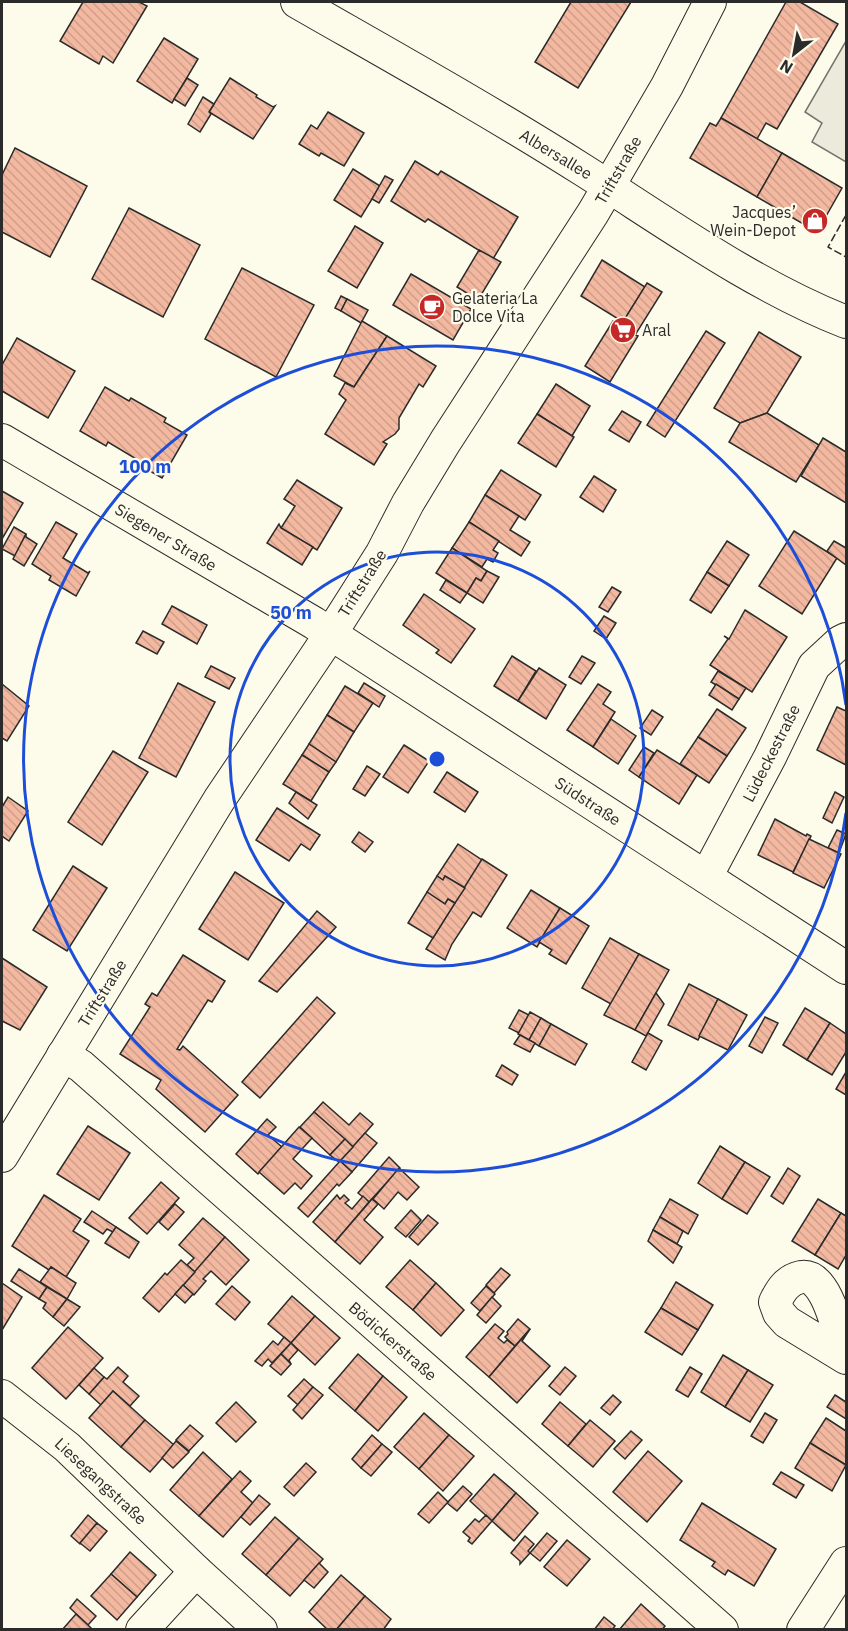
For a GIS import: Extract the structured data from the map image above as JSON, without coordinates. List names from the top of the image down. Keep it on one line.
{"streets":{"street":["Albersallee","Triftstraße","Siegener Straße","Lüdeckestraße","Südstraße","Bödickerstraße","Liesegangstraße"]},"crossings":[["Albersallee","Triftstraße"],["Triftstraße","Siegener Straße"],["Triftstraße","Südstraße"],["Triftstraße","Bödickerstraße"],["Siegener Straße","Südstraße"],["Lüdeckestraße","Südstraße"]],"places":{"shop":["Jacques’ Wein-Depot"],"cafe":["Gelateria La Dolce Vita"],"supermarket":["Aral"]},"north":"bottom left","rings":["100 m","50 m"]}
